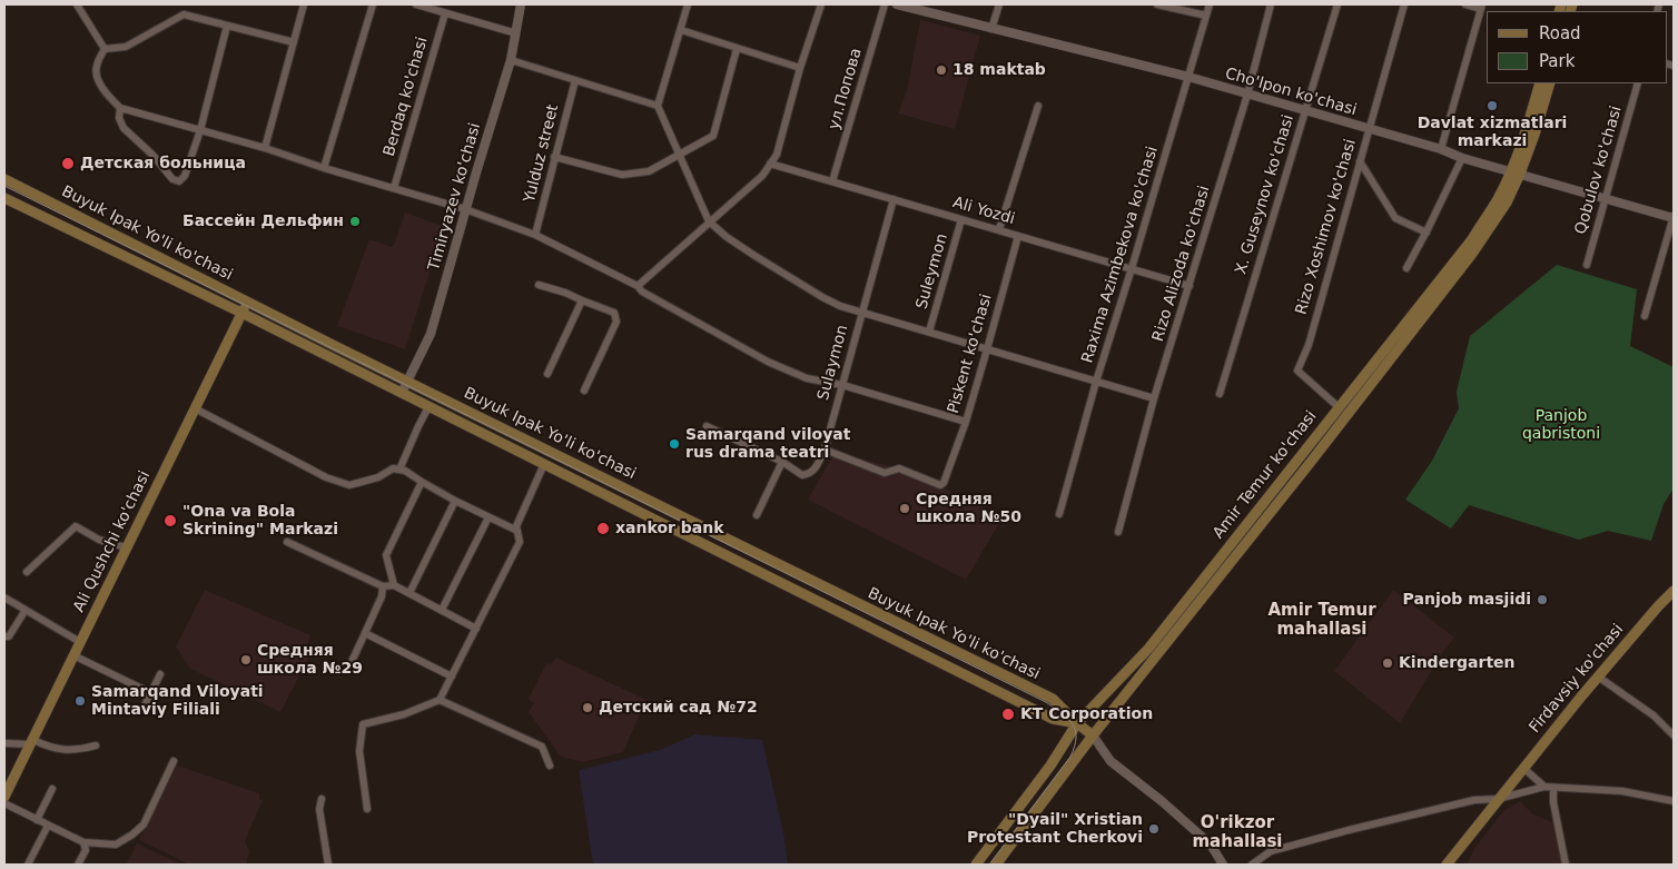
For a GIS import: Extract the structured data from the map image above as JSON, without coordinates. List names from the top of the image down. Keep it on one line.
{"streets":{"main road":["Buyuk Ipak Yo'li ko'chasi","Amir Temur ko'chasi","Ali Qushchi ko'chasi","Firdavsiy ko'chasi"],"street":["ул.Попова","Cho'lpon ko'chasi","Berdaq ko'chasi","Yulduz street","Qobulov ko'chasi","X. Guseynov ko'chasi","Timiryazev ko'chasi","Ali Yozdi","Rizo Xoshimov ko'chasi","Raxima Azimbekova ko'chasi","Rizo Alizoda ko'chasi","Suleymon","Piskent ko'chasi","Sulaymon"]},"crossings":[["ул.Попова","Ali Yozdi"],["Cho'lpon ko'chasi","Qobulov ko'chasi"],["Cho'lpon ko'chasi","X. Guseynov ko'chasi"],["Cho'lpon ko'chasi","Rizo Xoshimov ko'chasi"],["Cho'lpon ko'chasi","Raxima Azimbekova ko'chasi"],["Cho'lpon ko'chasi","Rizo Alizoda ko'chasi"],["Cho'lpon ko'chasi","Amir Temur ko'chasi"],["Timiryazev ko'chasi","Buyuk Ipak Yo'li ko'chasi"],["Ali Yozdi","Raxima Azimbekova ko'chasi"],["Ali Yozdi","Rizo Alizoda ko'chasi"],["Ali Yozdi","Suleymon"],["Ali Yozdi","Piskent ko'chasi"],["Ali Yozdi","Sulaymon"],["Rizo Xoshimov ko'chasi","Amir Temur ko'chasi"],["Buyuk Ipak Yo'li ko'chasi","Amir Temur ko'chasi"],["Buyuk Ipak Yo'li ko'chasi","Ali Qushchi ko'chasi"],["Piskent ko'chasi","Sulaymon"]],"districts":["Amir Temur mahallasi","O'rikzor mahallasi"],"parks":["Panjob qabristoni"],"places":["18 maktab","Davlat xizmatlari markazi","Детская больница","Бассейн Дельфин","Samarqand viloyat rus drama teatri","Средняя школа №50","\"Ona va Bola Skrining\" Markazi","xankor bank","Panjob masjidi","Средняя школа №29","Kindergarten","Samarqand Viloyati Mintaviy Filiali","Детский сад №72","KT Corporation","\"Dyail\" Xristian Protestant Cherkovi"],"legend":["Road","Park"]}
